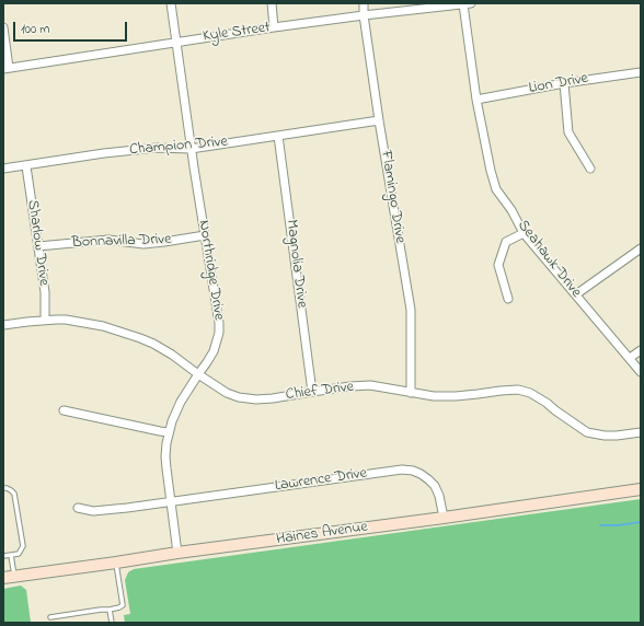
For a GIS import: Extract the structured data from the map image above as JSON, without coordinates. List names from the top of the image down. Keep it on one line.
{"streets":{"main road":["Haines Avenue"],"street":["Kyle Street","Lion Drive","Champion Drive","Flamingo Drive","Bonnavilla Drive","Sharlow Drive","Seahawk Drive","Magnolia Drive","Northridge Drive","Chief Drive","Lawrence Drive"]},"crossings":[["Kyle Street","Flamingo Drive"],["Kyle Street","Seahawk Drive"],["Kyle Street","Northridge Drive"],["Lion Drive","Seahawk Drive"],["Champion Drive","Flamingo Drive"],["Champion Drive","Sharlow Drive"],["Champion Drive","Magnolia Drive"],["Champion Drive","Northridge Drive"],["Flamingo Drive","Chief Drive"],["Bonnavilla Drive","Sharlow Drive"],["Bonnavilla Drive","Northridge Drive"],["Sharlow Drive","Chief Drive"],["Magnolia Drive","Chief Drive"],["Northridge Drive","Chief Drive"],["Northridge Drive","Lawrence Drive"],["Northridge Drive","Haines Avenue"],["Lawrence Drive","Haines Avenue"]],"scale_bar":"100 m"}
